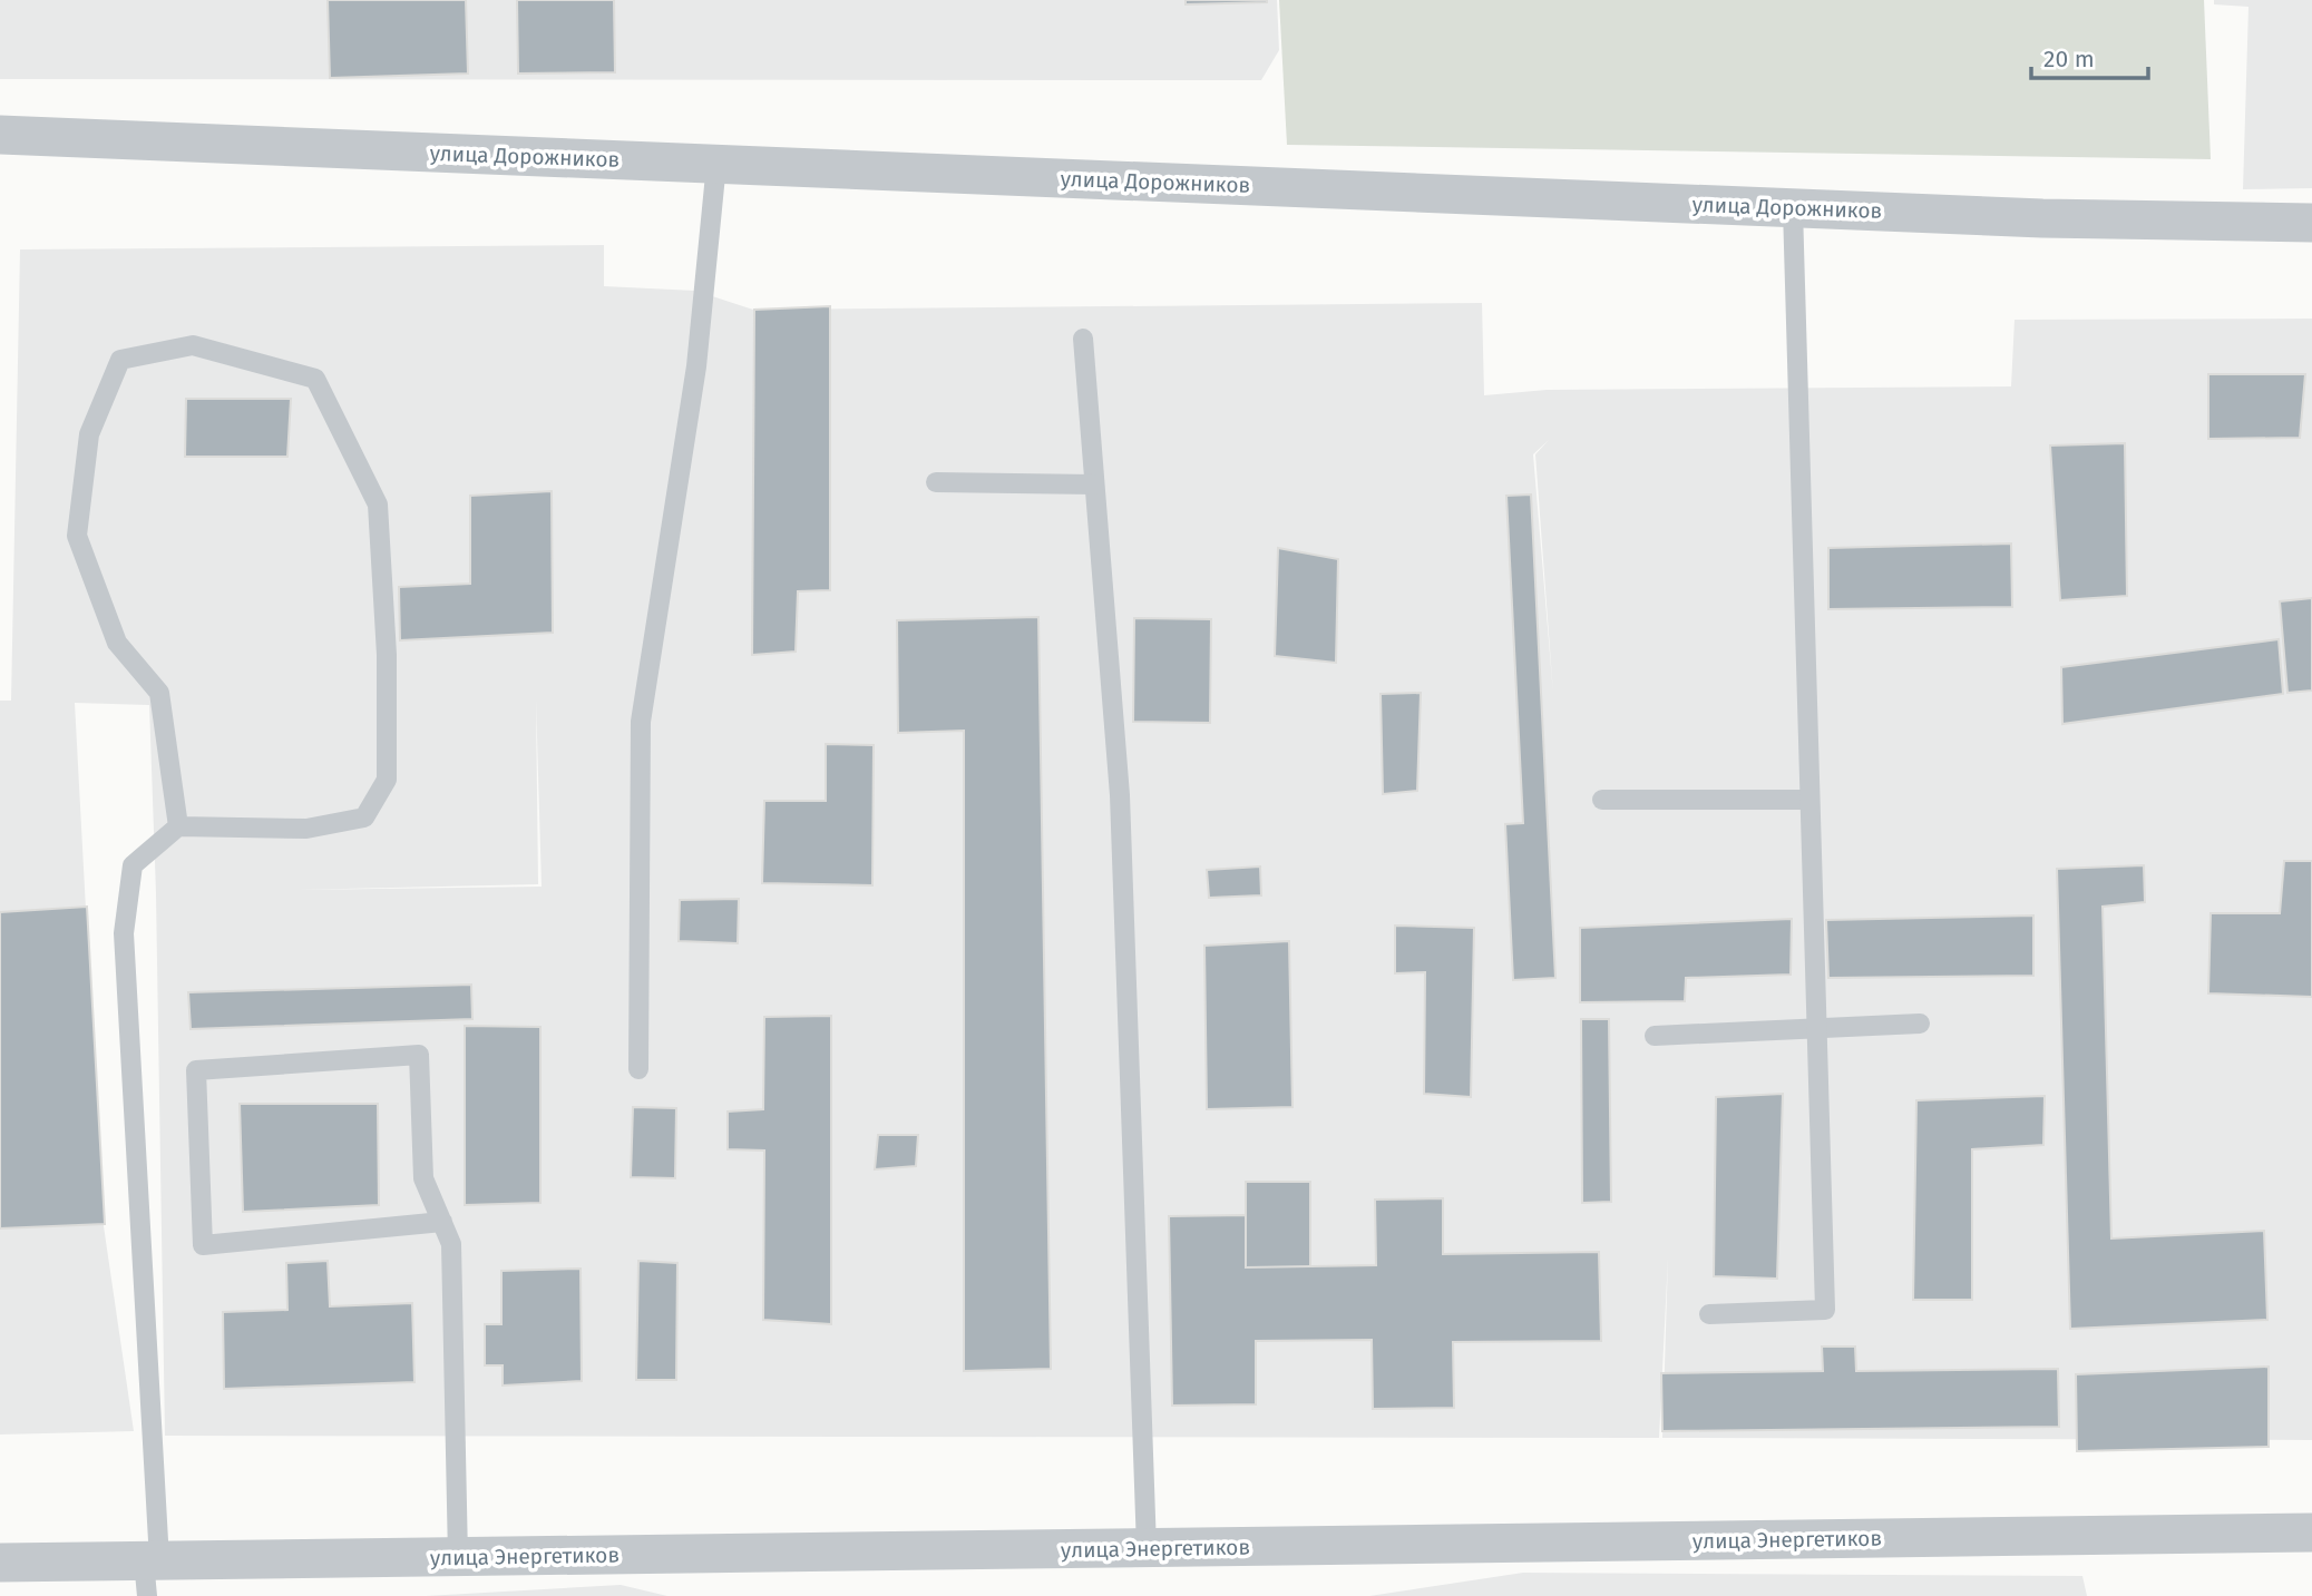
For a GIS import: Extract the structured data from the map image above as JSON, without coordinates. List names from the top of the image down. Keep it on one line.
{"streets":{"street":["улица Дорожников","улица Энергетиков"]},"scale_bar":"20 m"}
